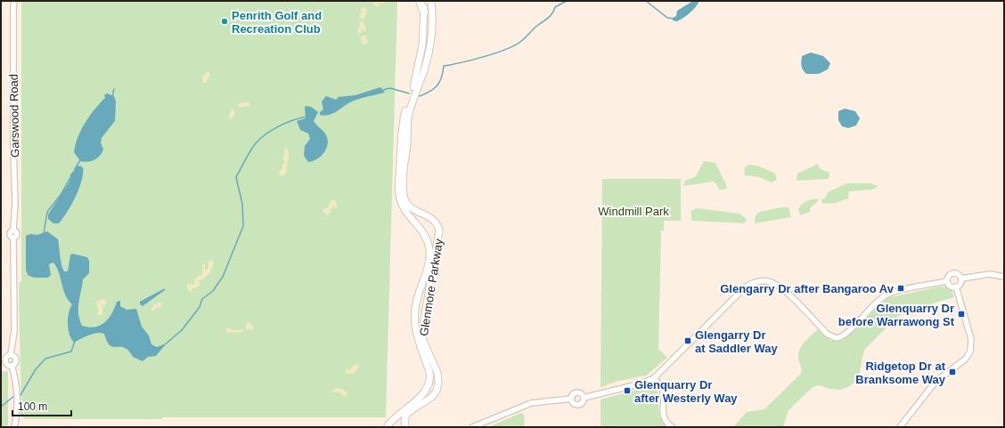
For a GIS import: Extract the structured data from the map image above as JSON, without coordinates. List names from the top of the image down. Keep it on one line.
{"streets":{"main road":["Glenmore Parkway"],"street":["Garswood Road"]},"parks":["Windmill Park"],"places":{"other":["Penrith Golf and Recreation Club"],"transit":["Glengarry Dr after Bangaroo Av","Glenquarry Dr before Warrawong St","Glengarry Dr at Saddler Way","Ridgetop Dr at Branksome Way","Glenquarry Dr after Westerly Way"]},"scale_bar":"100 m"}
